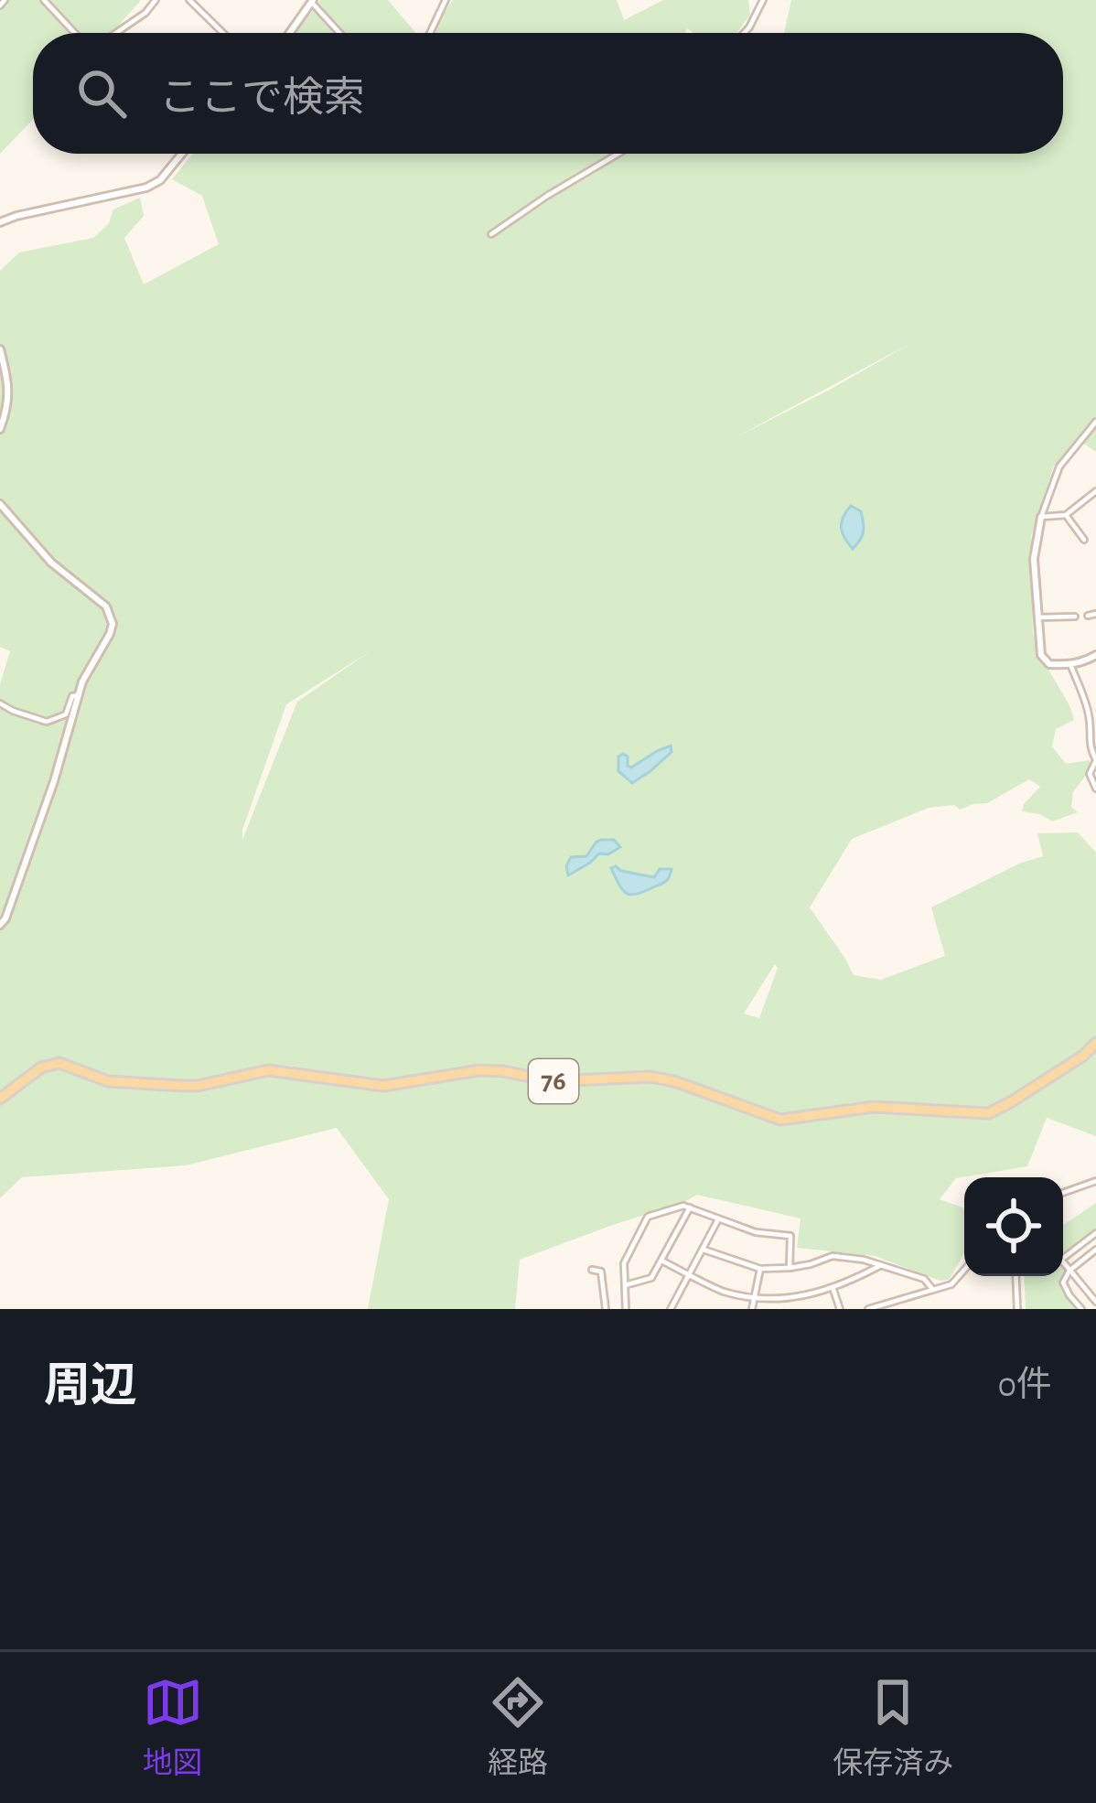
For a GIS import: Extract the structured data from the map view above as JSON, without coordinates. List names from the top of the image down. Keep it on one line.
{"streets":{"main road":["76"]},"page":{"search":"ここで検索","heading":["周辺","0件"],"nav":["地図","経路","保存済み"]}}
